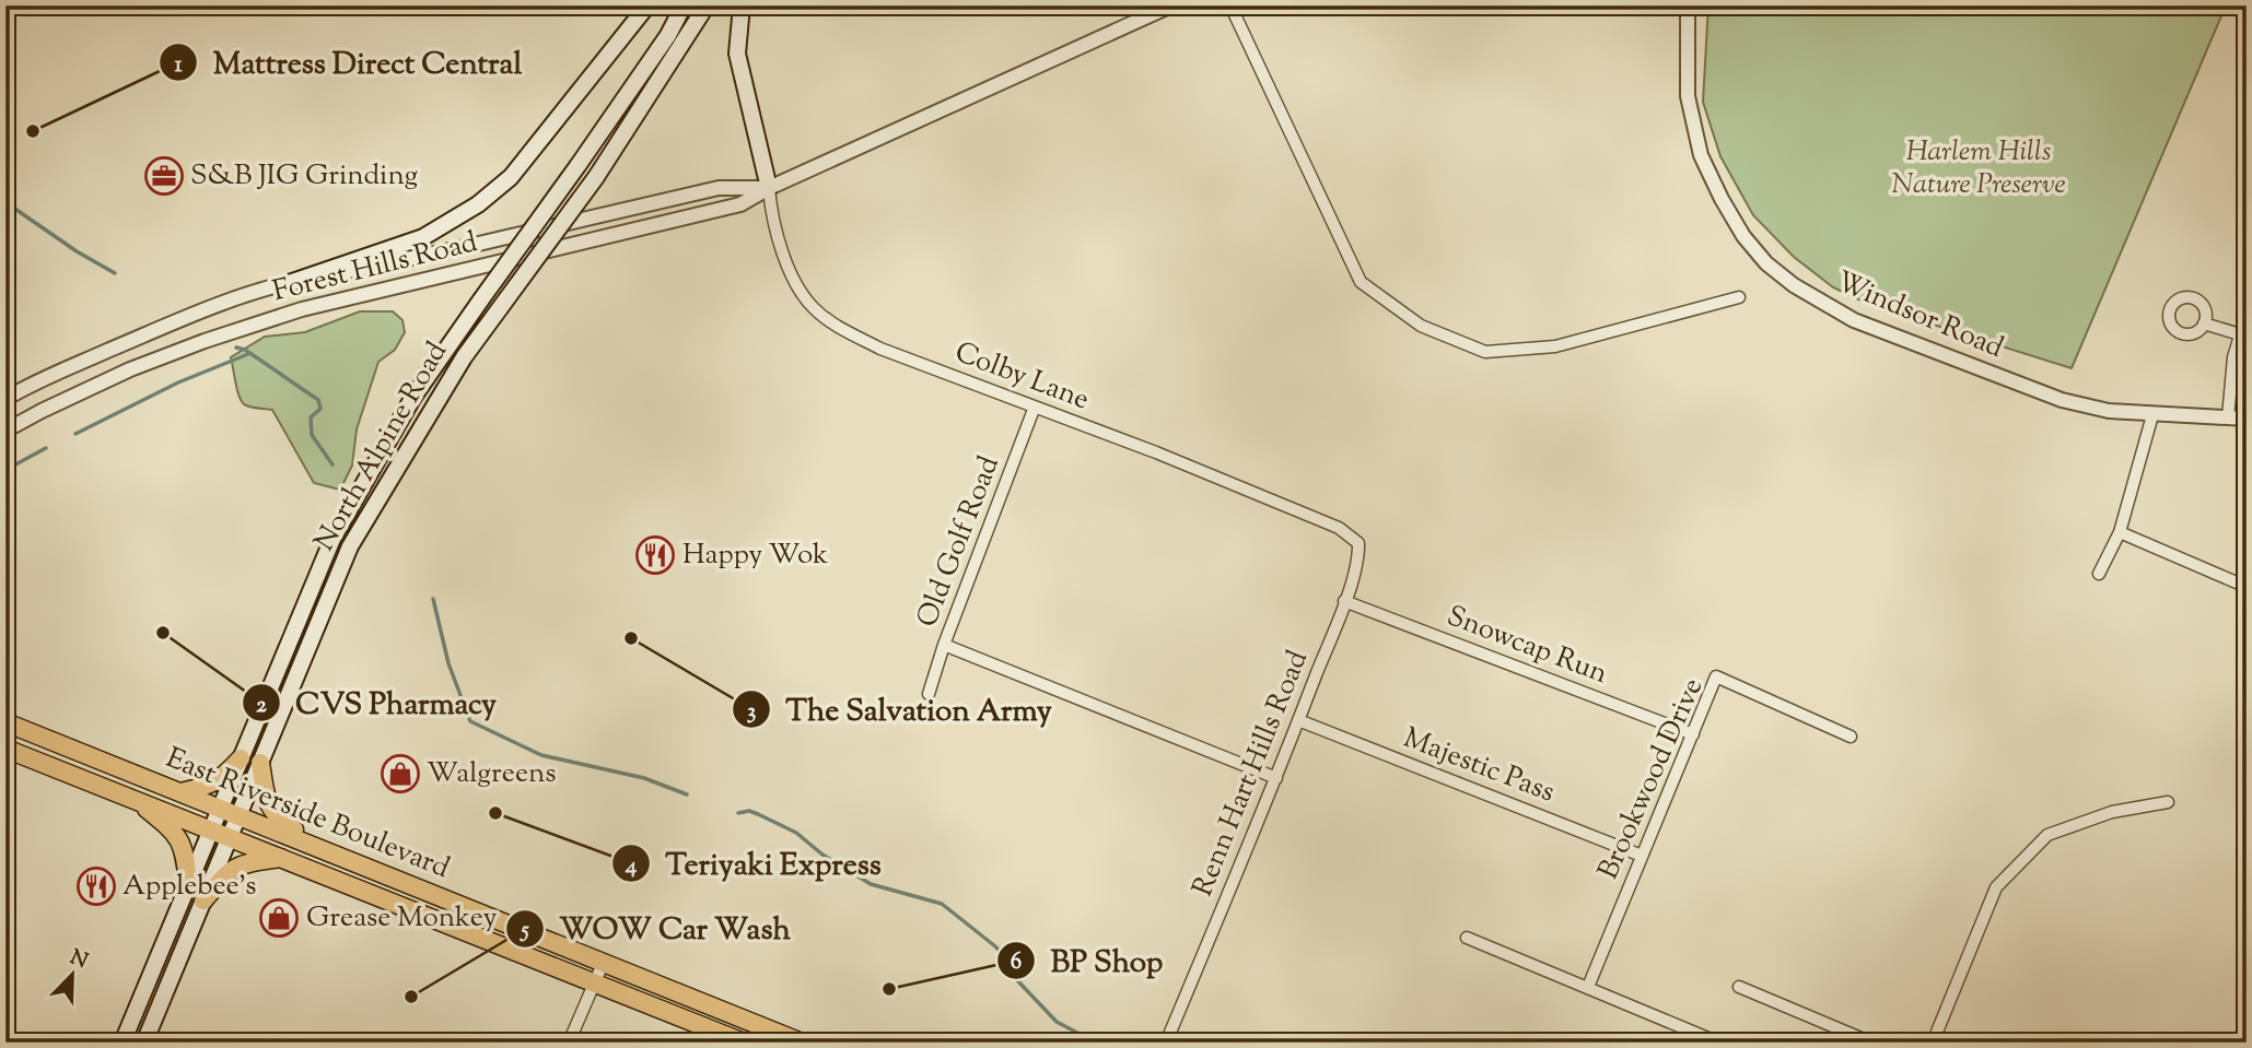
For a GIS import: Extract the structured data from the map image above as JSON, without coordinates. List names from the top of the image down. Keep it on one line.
{"streets":{"main road":["North Alpine Road","East Riverside Boulevard"],"street":["Forest Hills Road","Windsor Road","Colby Lane","Old Golf Road","Snowcap Run","Majestic Pass","Renn Hart Hills Road","Brookwood Drive"]},"crossings":[["Forest Hills Road","Colby Lane"],["Colby Lane","Old Golf Road"],["Colby Lane","Renn Hart Hills Road"],["North Alpine Road","East Riverside Boulevard"],["Snowcap Run","Renn Hart Hills Road"],["Snowcap Run","Brookwood Drive"],["Majestic Pass","Renn Hart Hills Road"],["Majestic Pass","Brookwood Drive"]],"parks":["Harlem Hills Nature Preserve"],"places":{"other":["Mattress Direct Central","CVS Pharmacy","The Salvation Army","Teriyaki Express","BP Shop","WOW Car Wash"],"office":["S&B JIG Grinding"],"restaurant":["Happy Wok","Applebee's"],"shop":["Walgreens","Grease Monkey"]},"north":"top right"}
